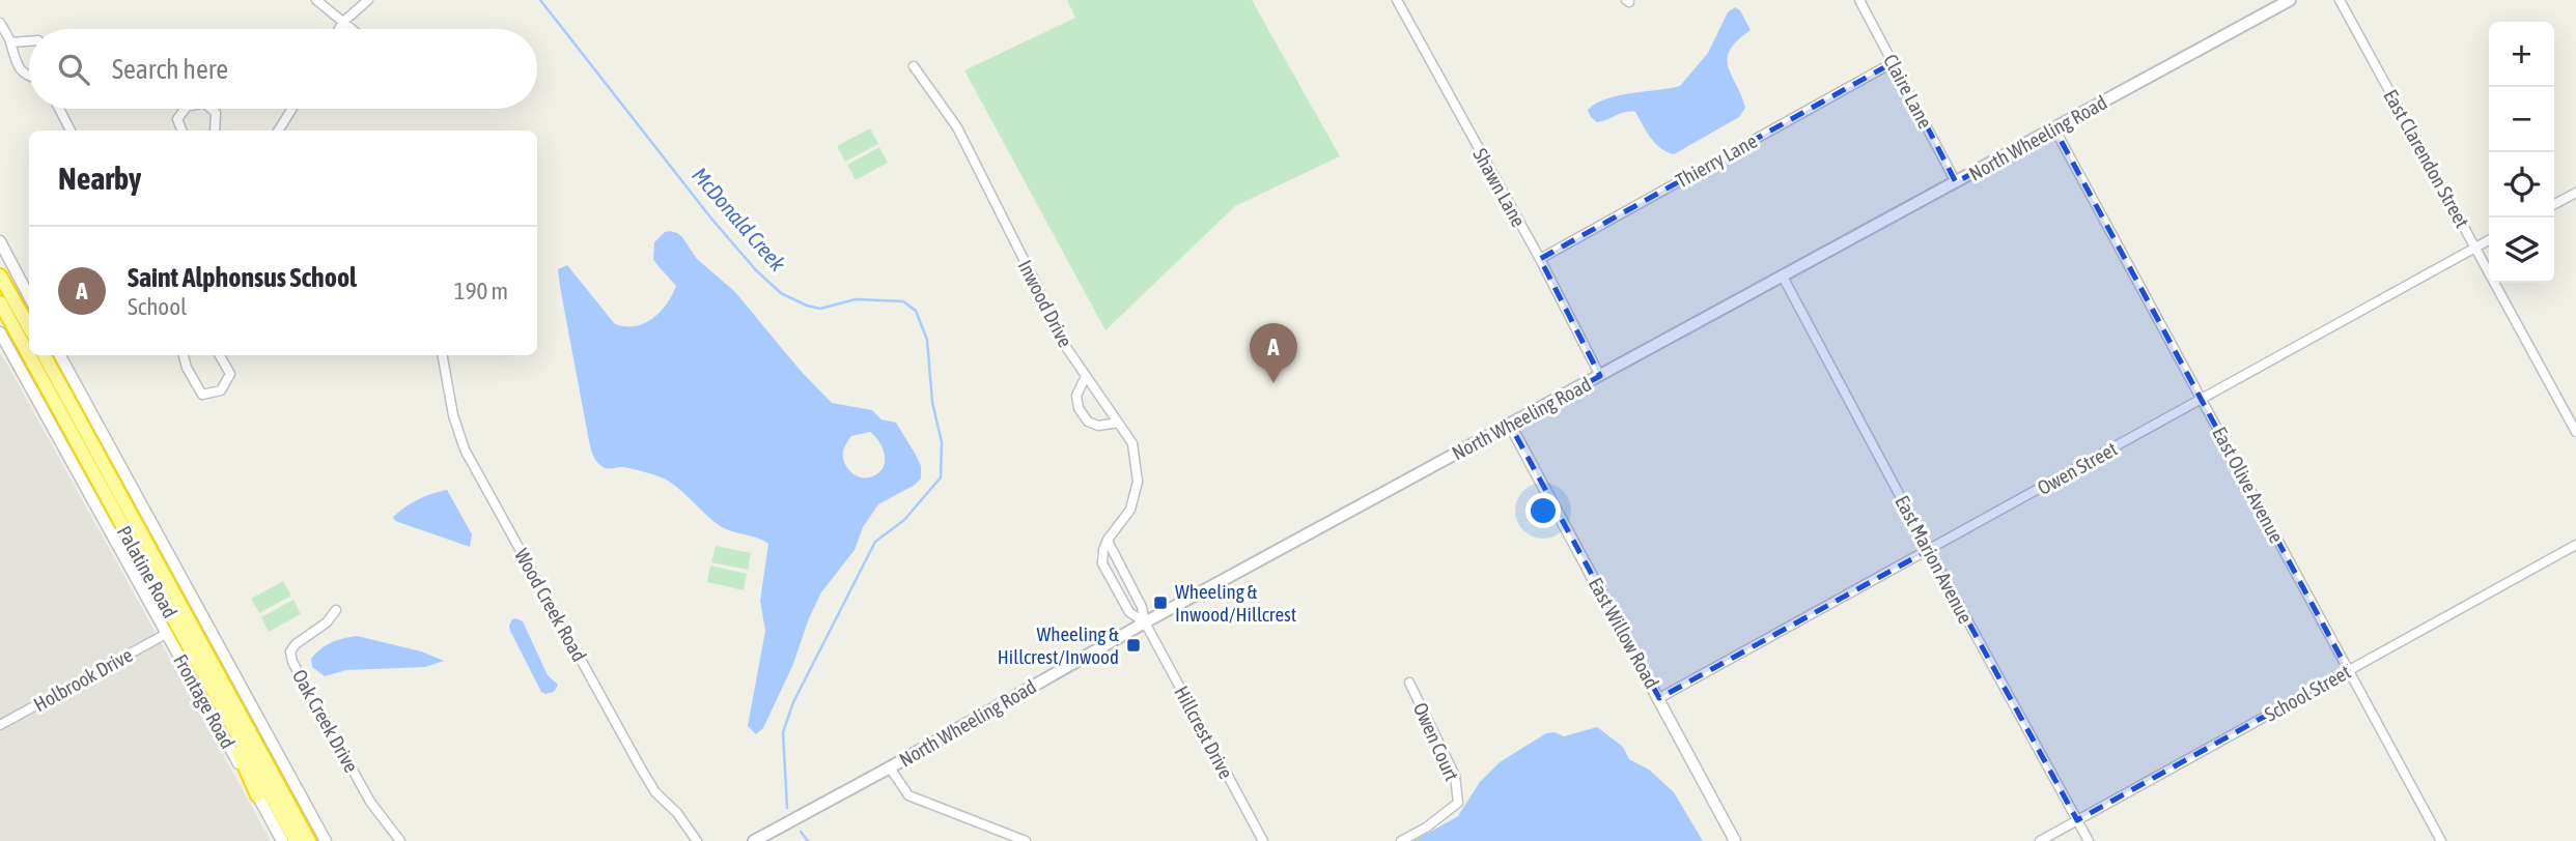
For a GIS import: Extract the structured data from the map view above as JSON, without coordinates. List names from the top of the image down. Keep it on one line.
{"streets":{"highway":["Palatine Road"],"main road":["North Wheeling Road"],"street":["Claire Lane","East Clarendon Street","Thierry Lane","Shawn Lane","Inwood Drive","Owen Street","East Olive Avenue","East Marion Avenue","Wood Creek Road","East Willow Road","Holbrook Drive","School Street","Frontage Road","Oak Creek Drive","Hillcrest Drive","Owen Court"]},"crossings":[["Claire Lane","North Wheeling Road"],["Claire Lane","Thierry Lane"],["North Wheeling Road","Shawn Lane"],["North Wheeling Road","Inwood Drive"],["North Wheeling Road","East Olive Avenue"],["North Wheeling Road","East Marion Avenue"],["North Wheeling Road","East Willow Road"],["North Wheeling Road","Hillcrest Drive"],["East Clarendon Street","Owen Street"],["Thierry Lane","Shawn Lane"],["Inwood Drive","Hillcrest Drive"],["Owen Street","East Olive Avenue"],["Owen Street","East Marion Avenue"],["Owen Street","East Willow Road"],["East Olive Avenue","School Street"],["East Marion Avenue","School Street"],["Holbrook Drive","Frontage Road"]],"water":["McDonald Creek"],"places":{"transit":["Wheeling & Inwood/Hillcrest","Wheeling & Hillcrest/Inwood"]},"page":{"map_buttons":["+","−"],"search":"Search here","heading":"Nearby","list":[{"mark":"A","name":"Saint Alphonsus School","note":"School","value":"190 m"}],"pins":"A"}}
